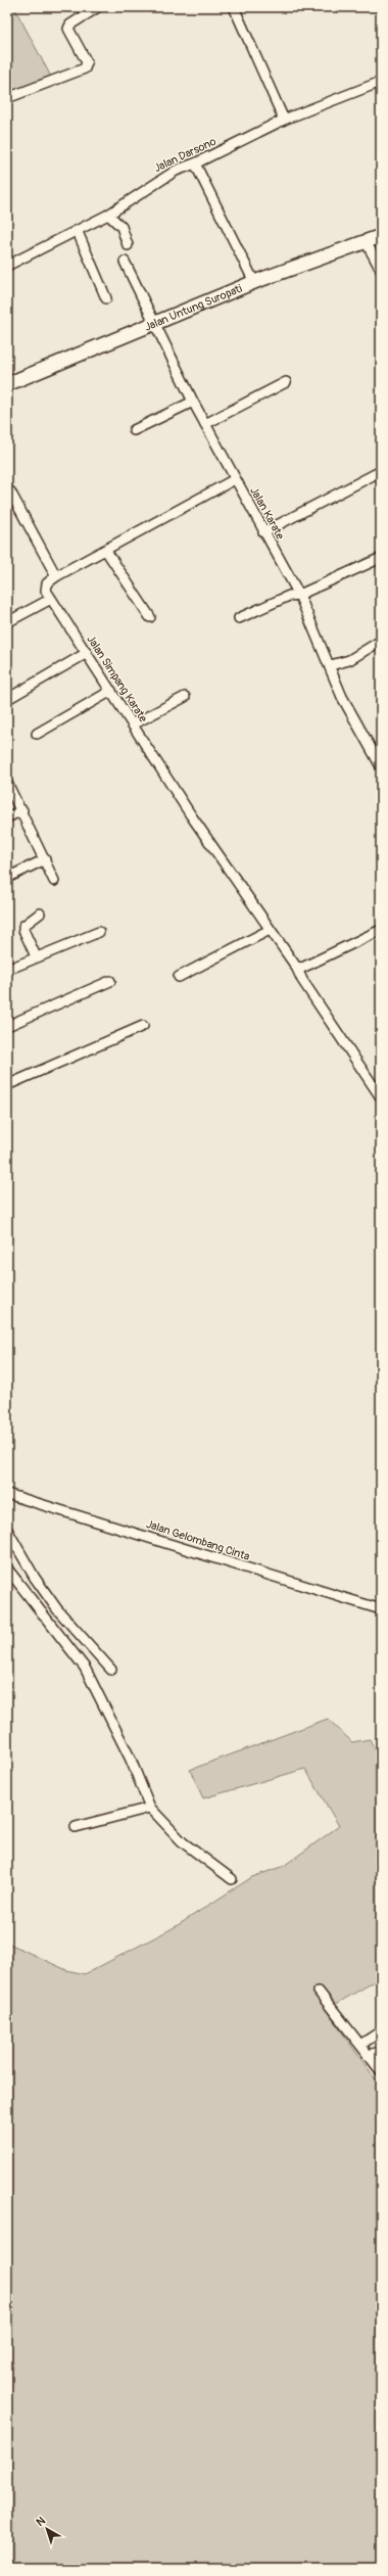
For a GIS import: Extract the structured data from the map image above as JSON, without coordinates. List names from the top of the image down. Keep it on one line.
{"streets":{"main road":["Jalan Untung Suropati"],"street":["Jalan Darsono","Jalan Karate","Jalan Simpang Karate","Jalan Gelombang Cinta"]},"crossings":[["Jalan Untung Suropati","Jalan Karate"]],"north":"top left"}
